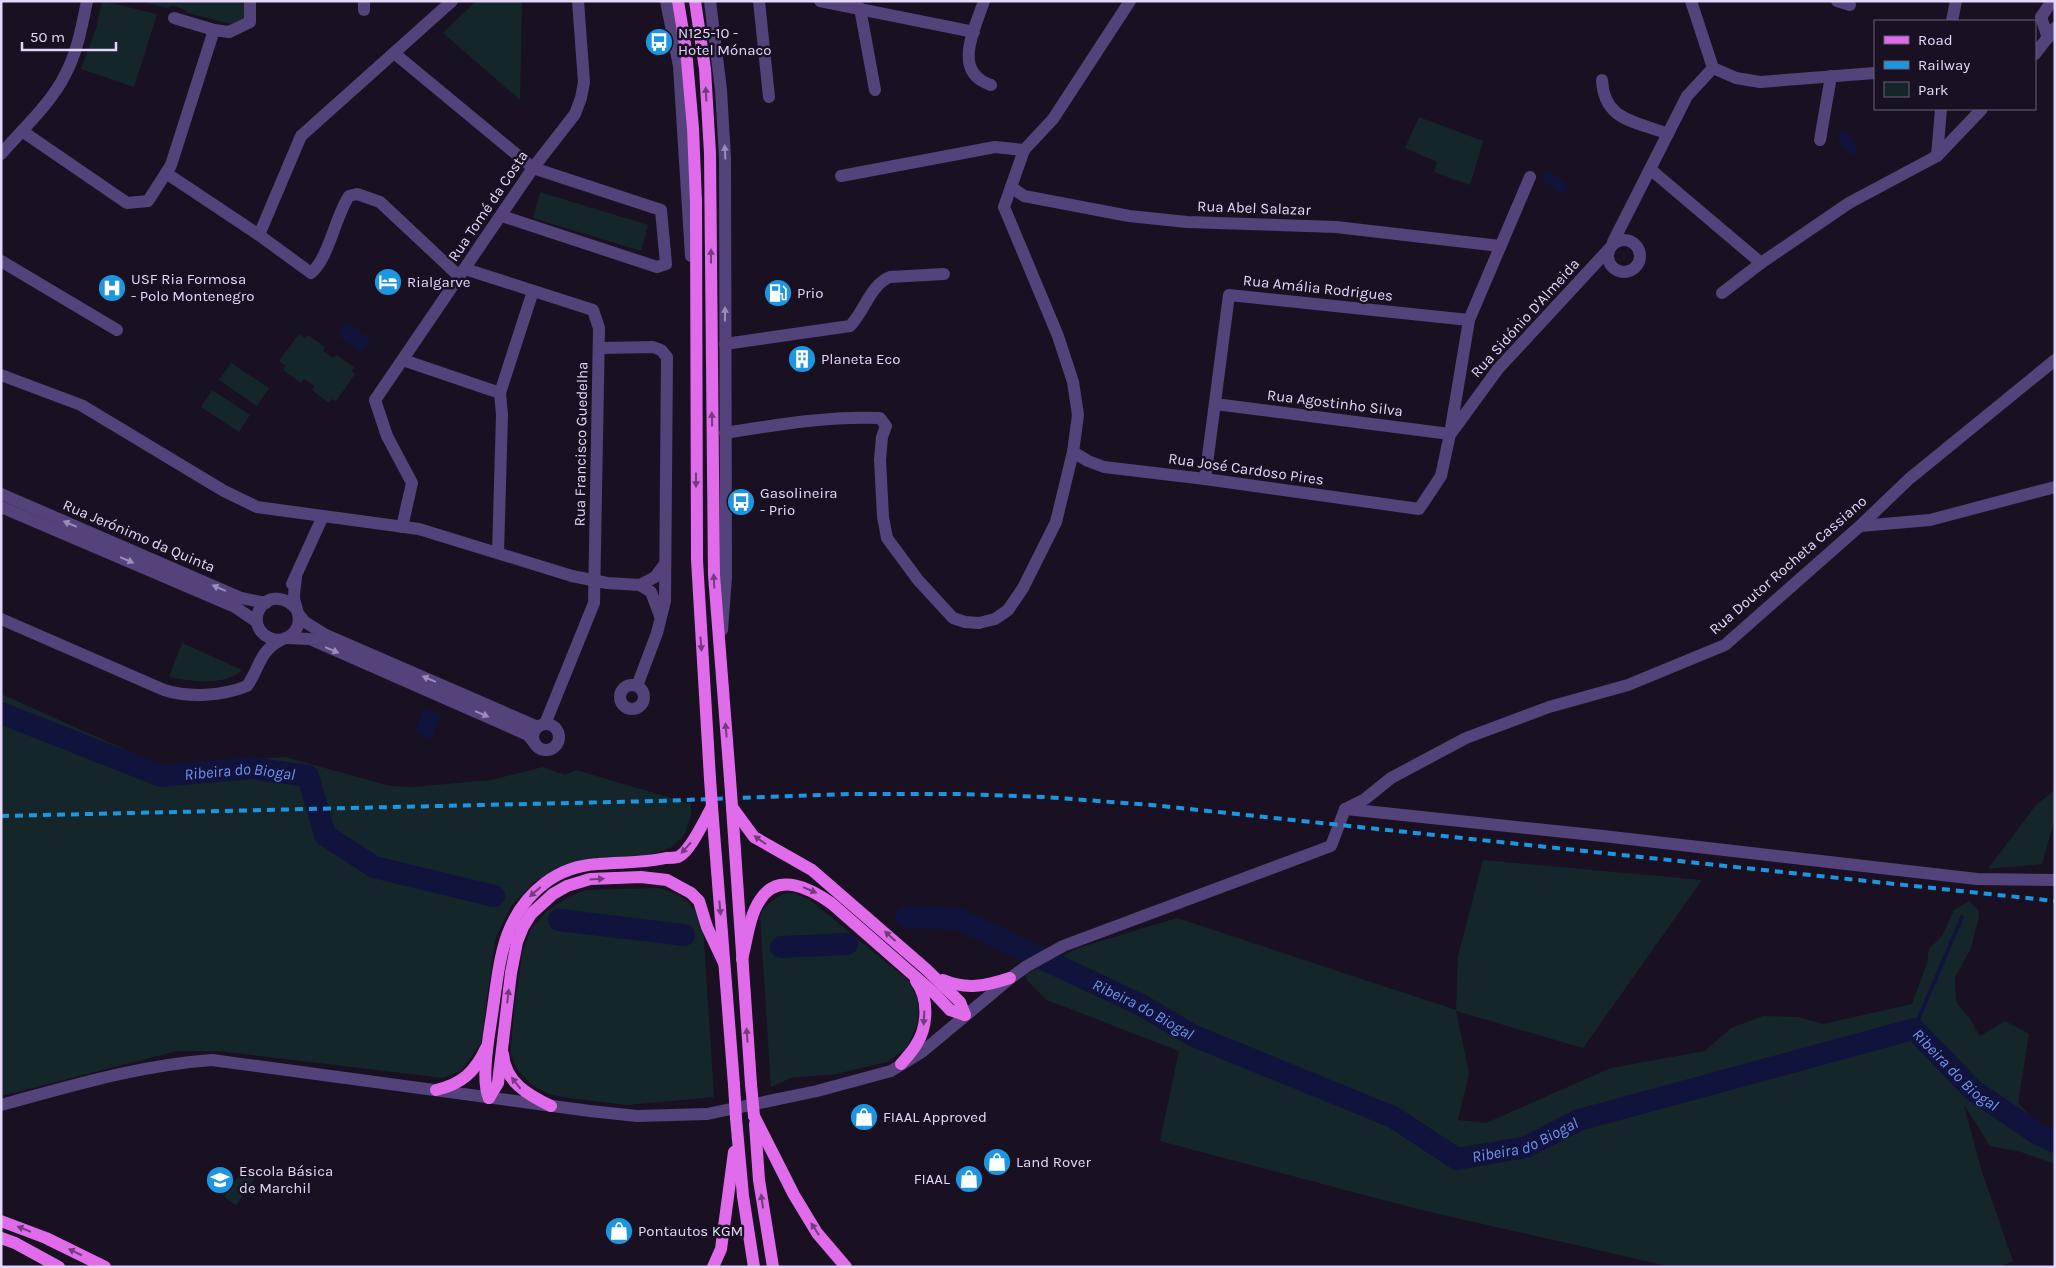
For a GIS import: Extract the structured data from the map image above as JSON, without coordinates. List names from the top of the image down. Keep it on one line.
{"streets":{"street":["Rua Tomé da Costa","Rua Abel Salazar","Rua Amália Rodrigues","Rua Sidónio D'Almeida","Rua Agostinho Silva","Rua Francisco Guedelha","Rua José Cardoso Pires","Rua Jerónimo da Quinta","Rua Doutor Rocheta Cassiano"]},"crossings":[["Rua Tomé da Costa","Rua Francisco Guedelha"],["Rua Amália Rodrigues","Rua Agostinho Silva"],["Rua Amália Rodrigues","Rua José Cardoso Pires"],["Rua Sidónio D'Almeida","Rua Agostinho Silva"],["Rua Sidónio D'Almeida","Rua José Cardoso Pires"],["Rua Agostinho Silva","Rua José Cardoso Pires"],["Rua Francisco Guedelha","Rua Jerónimo da Quinta"]],"water":["Ribeira do Biogal"],"places":{"bus stop":["N125-10 - Hotel Mónaco","Gasolineira - Prio"],"hotel":["Rialgarve"],"hospital":["USF Ria Formosa - Polo Montenegro"],"fuel station":["Prio"],"building":["Planeta Eco"],"shop":["FIAAL Approved","Land Rover","FIAAL","Pontautos KGM"],"school or university":["Escola Básica de Marchil"]},"legend":["Road","Railway","Park"],"scale_bar":"50 m"}
